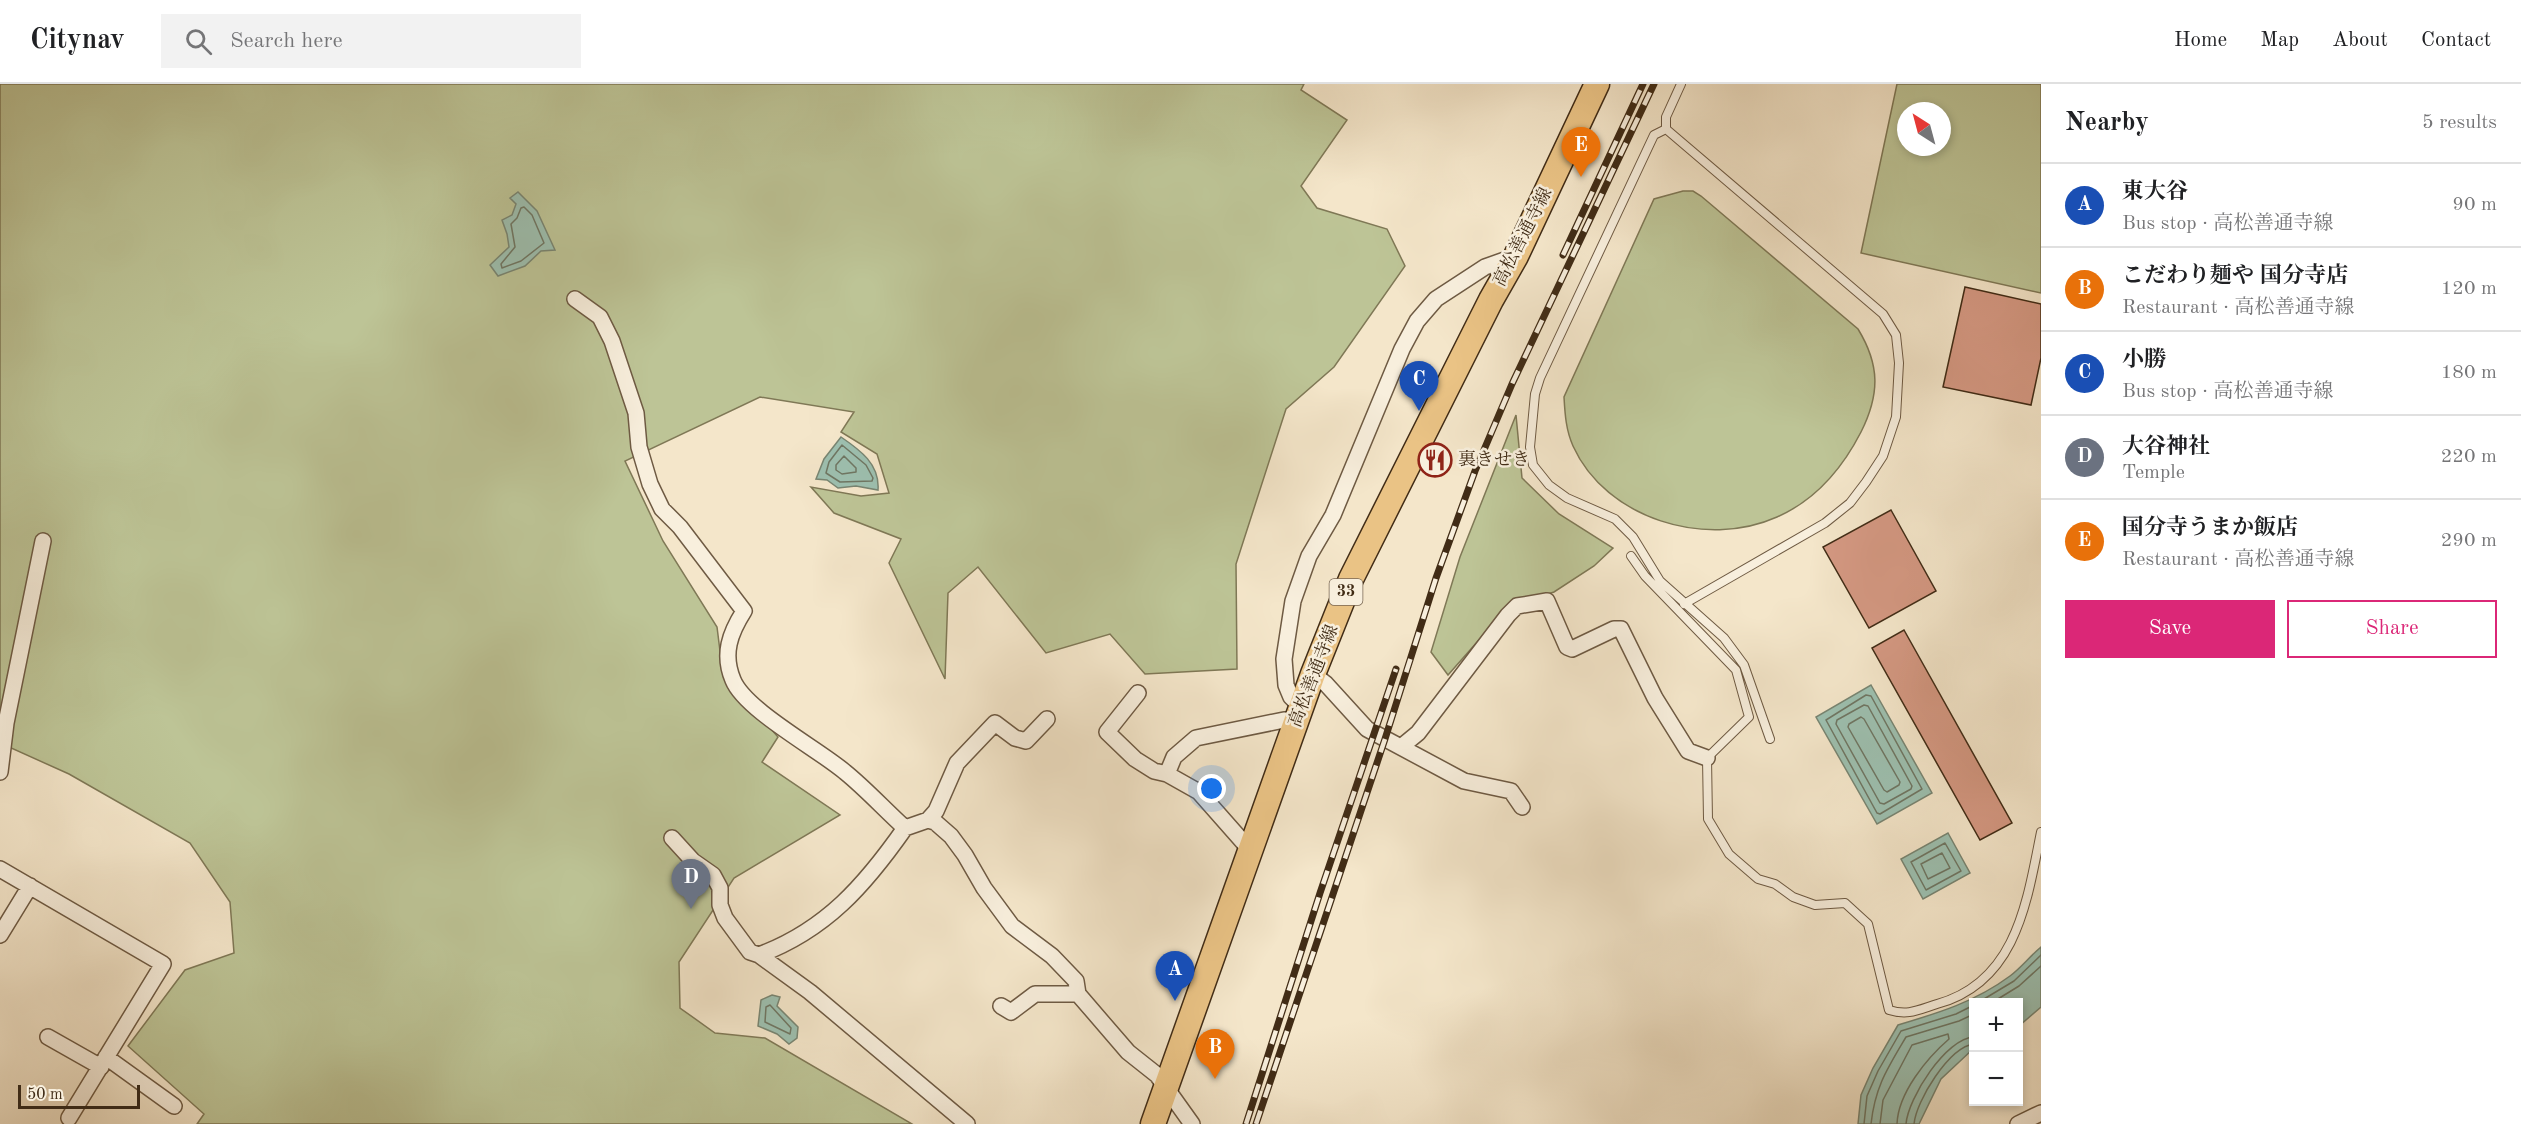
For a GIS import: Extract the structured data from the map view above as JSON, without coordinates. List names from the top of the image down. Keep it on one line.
{"streets":{"main road":["高松善通寺線","33"]},"places":{"restaurant":["裏きせき"]},"scale_bar":"50 m","north":"top left","page":{"header":"Citynav","search":"Search here","nav":["Home","Map","About","Contact"],"heading":["Nearby","5 results"],"pins":["E","C","D","A","B"],"list":[{"mark":"A","name":"東大谷","note":"Bus stop · 高松善通寺線","value":"90 m"},{"mark":"B","name":"こだわり麺や 国分寺店","note":"Restaurant · 高松善通寺線","value":"120 m"},{"mark":"C","name":"小勝","note":"Bus stop · 高松善通寺線","value":"180 m"},{"mark":"D","name":"大谷神社","note":"Temple","value":"220 m"},{"mark":"E","name":"国分寺うまか飯店","note":"Restaurant · 高松善通寺線","value":"290 m"}],"buttons":["Save","Share"],"map_buttons":["+","−"],"scale":"50 m"}}
